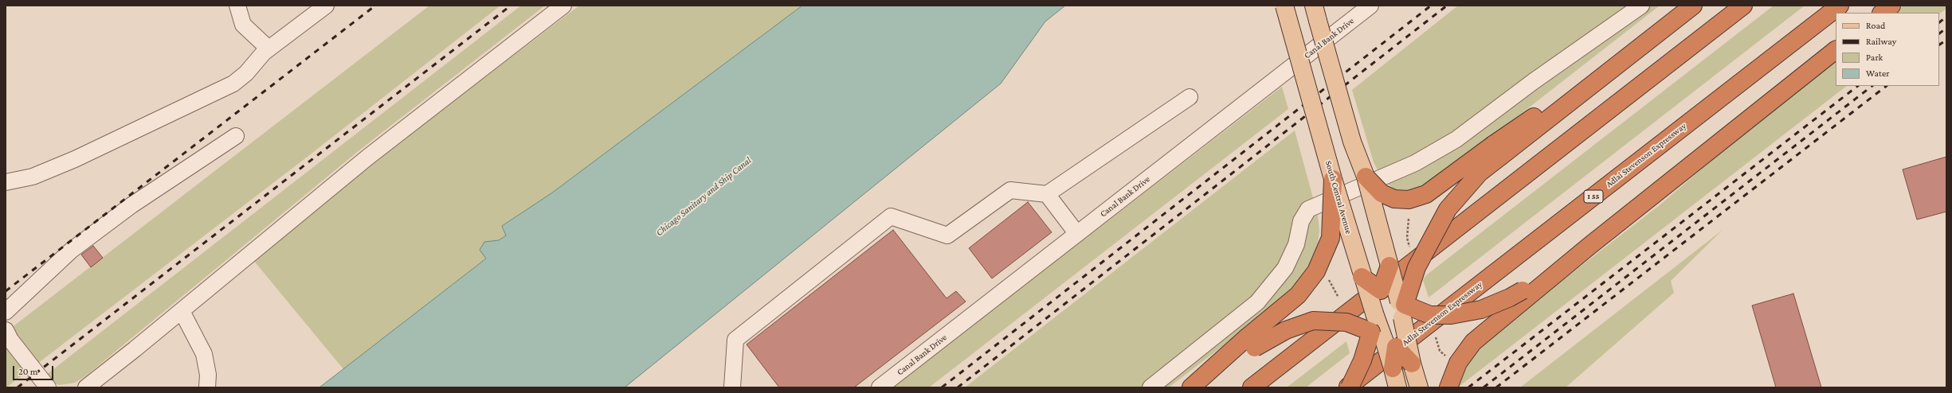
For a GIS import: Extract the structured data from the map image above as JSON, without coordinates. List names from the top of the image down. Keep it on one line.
{"streets":{"highway":["Adlai Stevenson Expressway","I 55"],"main road":["South Central Avenue"],"lane":["Canal Bank Drive"]},"water":["Chicago Sanitary and Ship Canal"],"legend":["Road","Railway","Park","Water"],"scale_bar":"20 m"}
